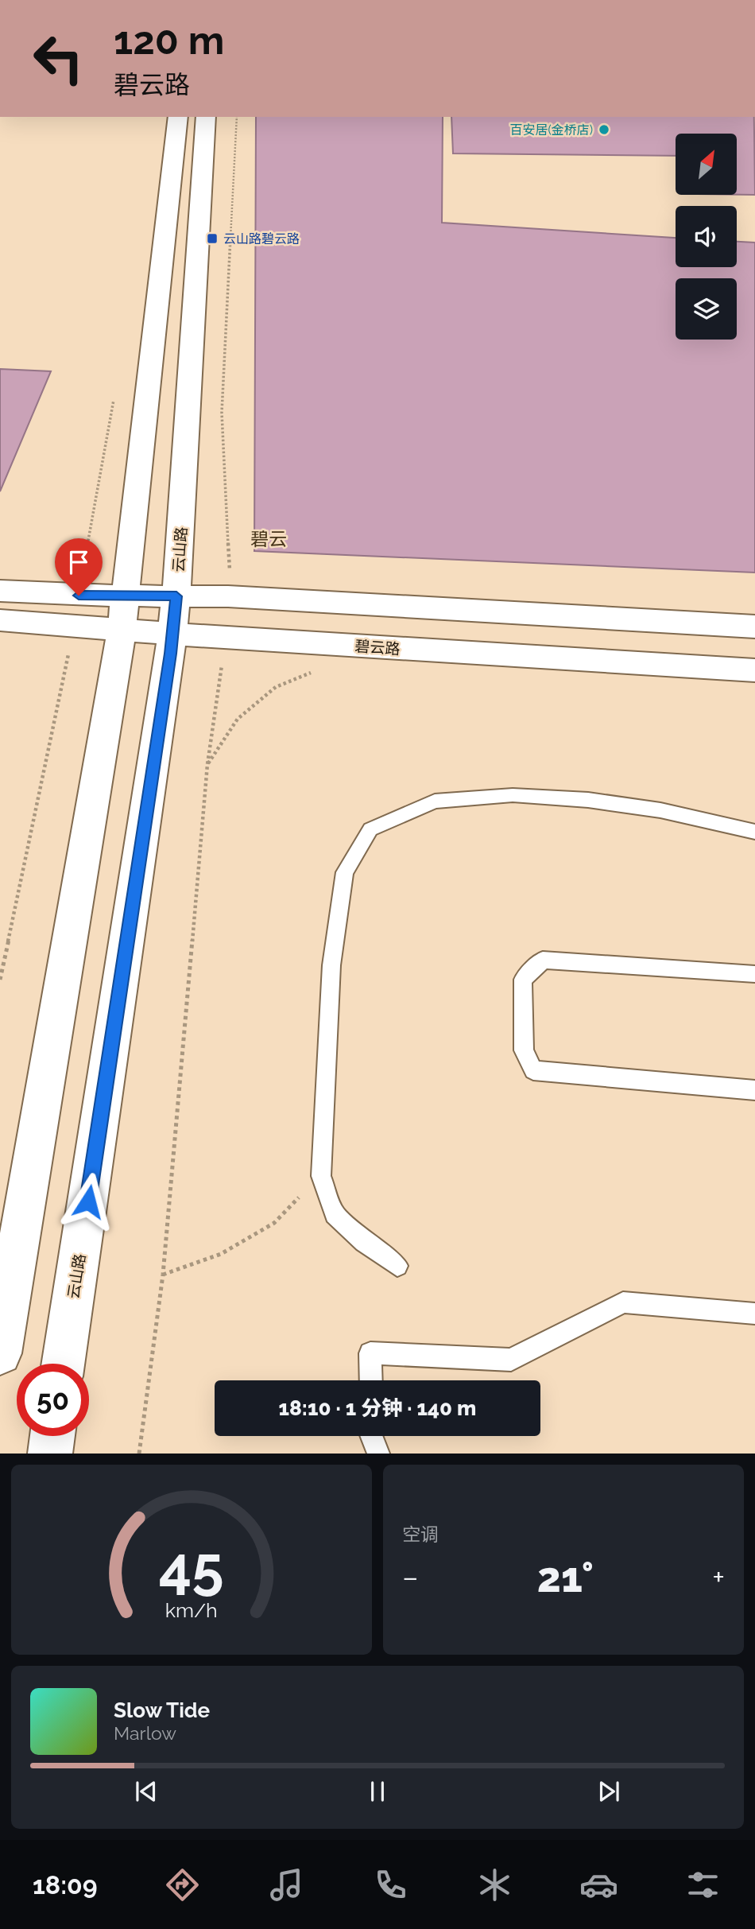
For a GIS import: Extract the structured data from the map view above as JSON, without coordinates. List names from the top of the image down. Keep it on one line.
{"streets":{"main road":["云山路","碧云路"]},"crossings":[["云山路","碧云路"]],"districts":["碧云"],"places":{"other":["百安居(金桥店)"],"transit":["云山路碧云路"]},"north":"top right","page":{"turn":["120 m","碧云路"],"limit":"50","trip":"18:10 · 1 分钟 · 140 m","tile":"空调","heat":["−","21°","+"],"song":["Slow Tide","Marlow"],"tabs":"18:09","gauge":["45","km/h"]}}
